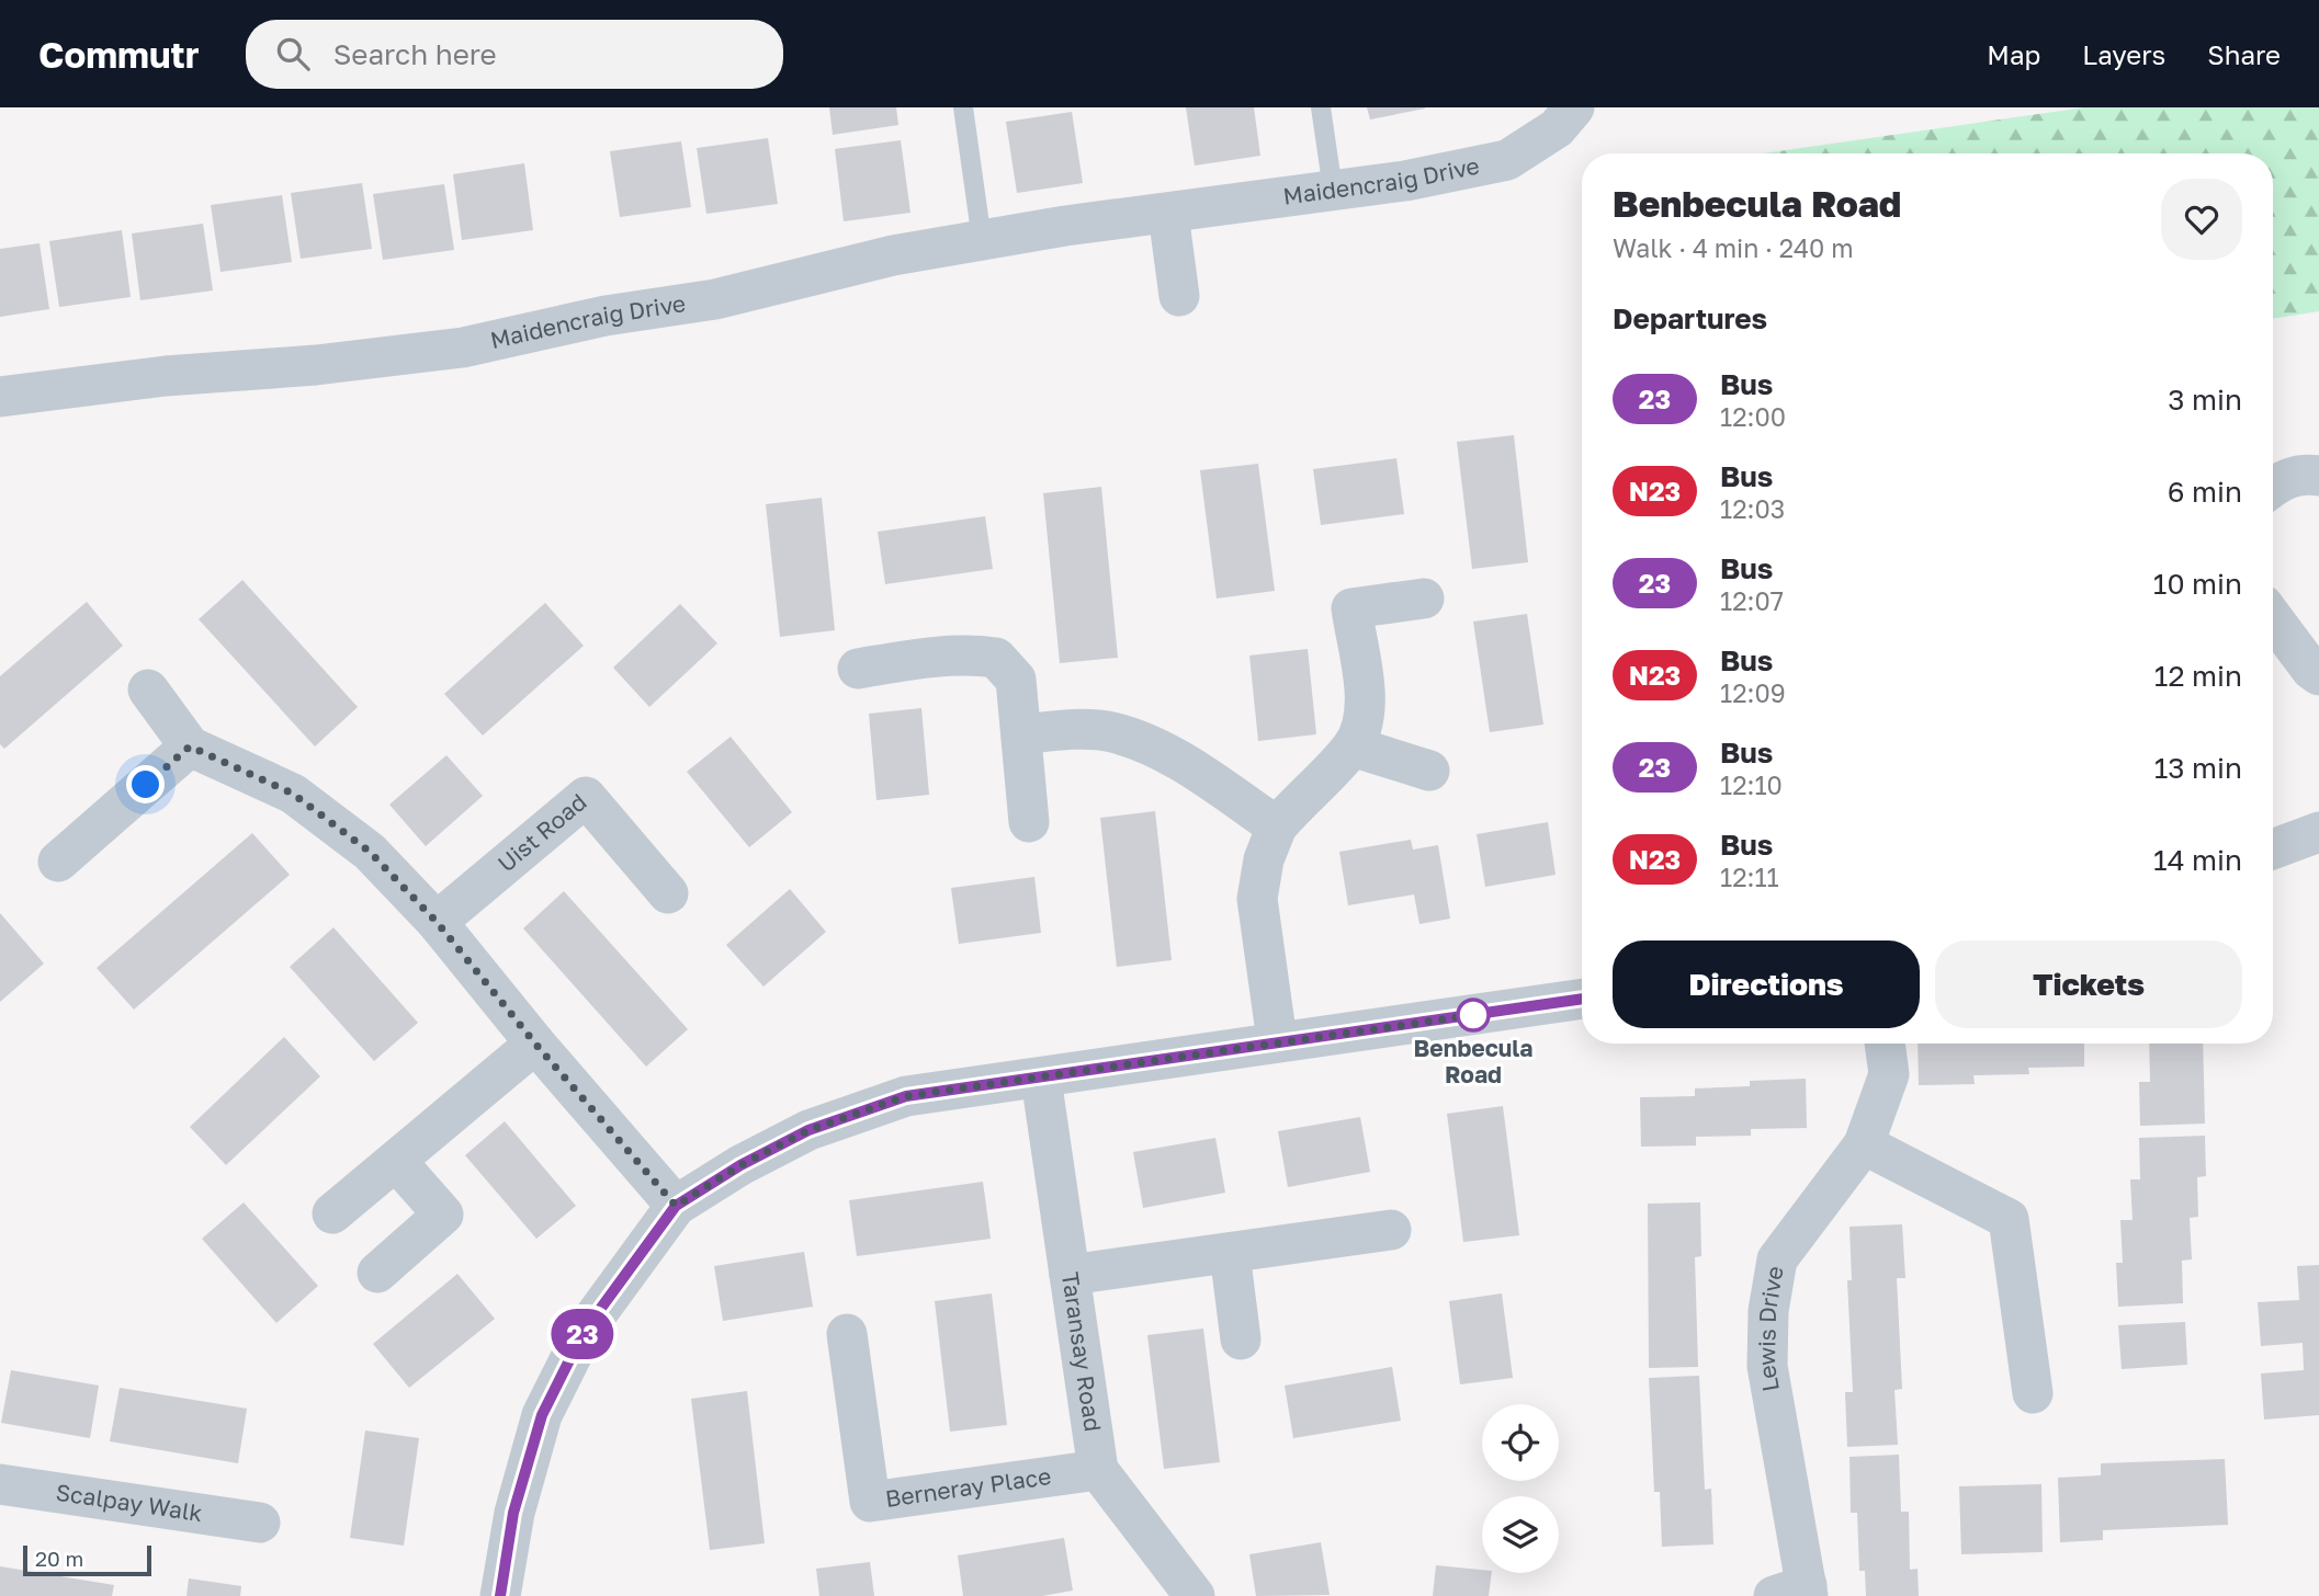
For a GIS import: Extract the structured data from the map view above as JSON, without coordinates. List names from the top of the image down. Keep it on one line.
{"streets":{"street":["Maidencraig Drive","Uist Road","Lewis Drive","Taransay Road","Berneray Place","Scalpay Walk"]},"crossings":[["Taransay Road","Berneray Place"]],"places":["Benbecula Road"],"lines":["bus line 23"],"scale_bar":"20 m","page":{"header":"Commutr","search":"Search here","nav":["Map","Layers","Share"],"on_map":"23","heading":[["Benbecula Road","Walk · 4 min · 240 m"],"Departures"],"list":[{"mark":"23","name":"Bus","note":"12:00","value":"3 min"},{"mark":"N23","name":"Bus","note":"12:03","value":"6 min"},{"mark":"23","name":"Bus","note":"12:07","value":"10 min"},{"mark":"N23","name":"Bus","note":"12:09","value":"12 min"},{"mark":"23","name":"Bus","note":"12:10","value":"13 min"},{"mark":"N23","name":"Bus","note":"12:11","value":"14 min"}],"buttons":["Directions","Tickets"],"scale":"20 m"}}
